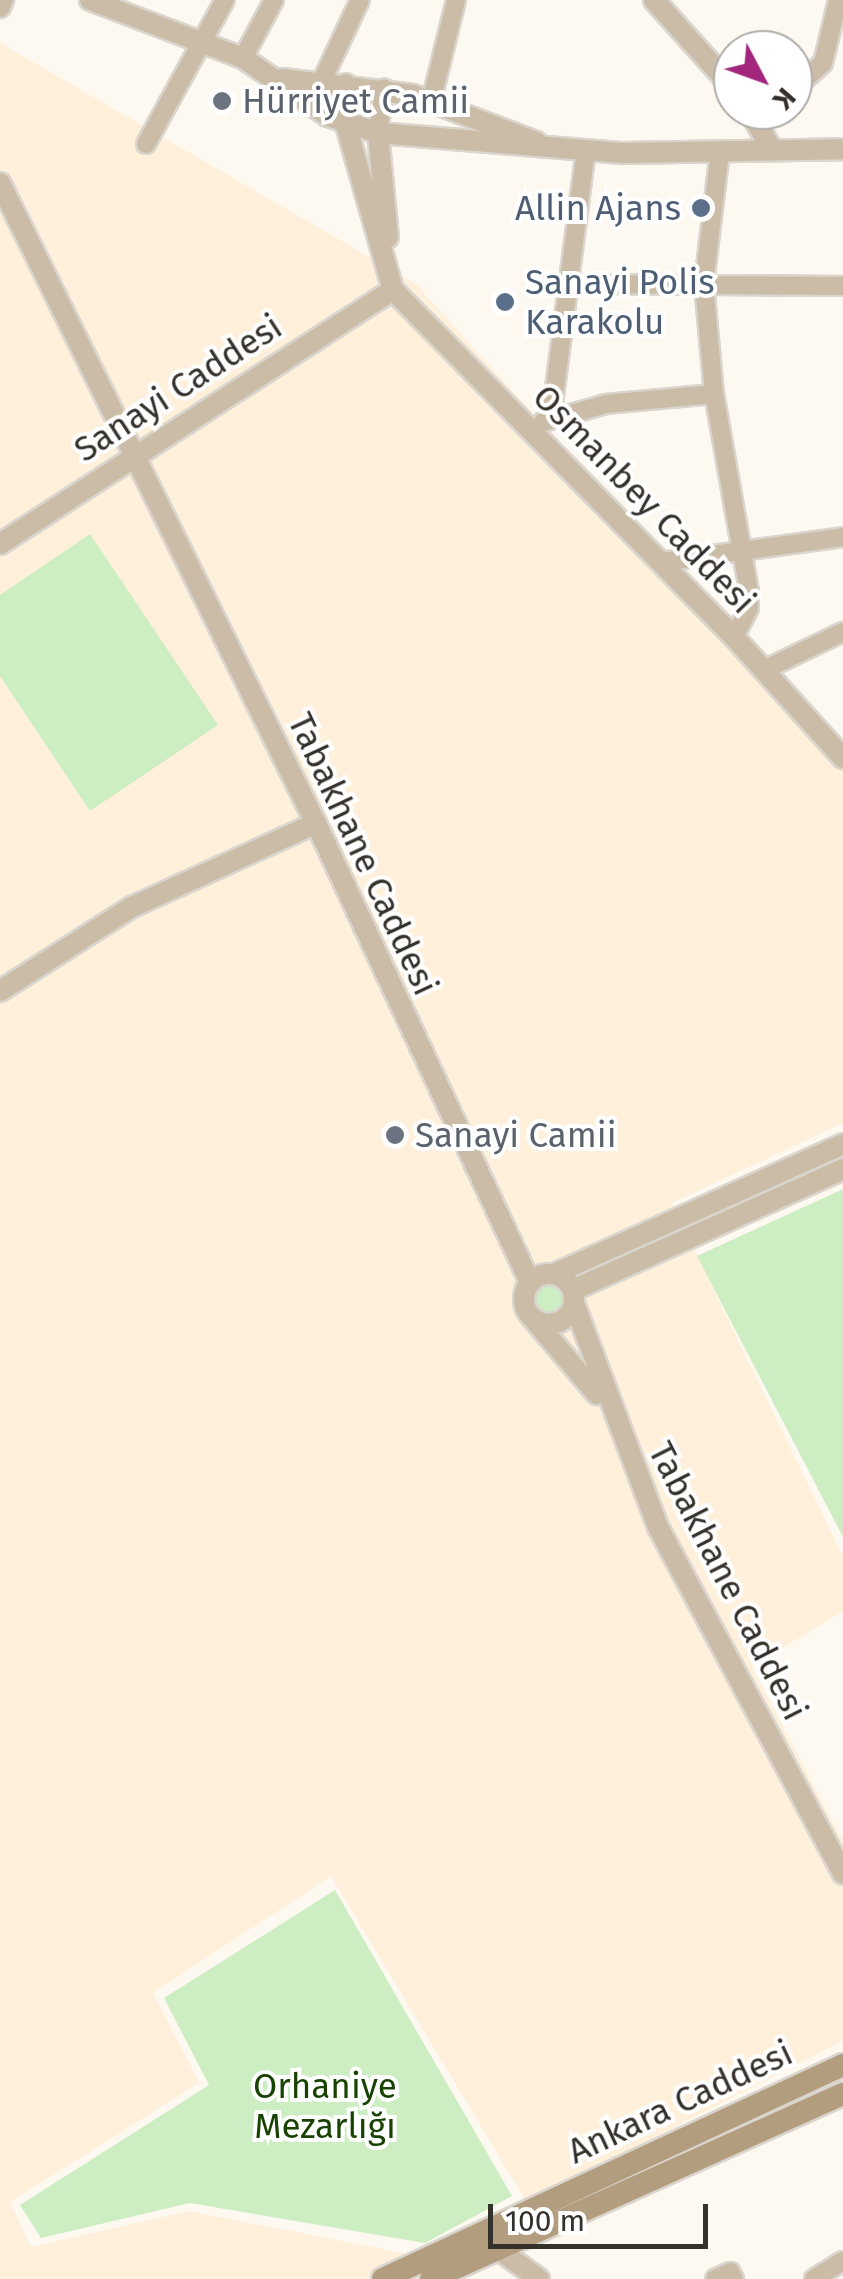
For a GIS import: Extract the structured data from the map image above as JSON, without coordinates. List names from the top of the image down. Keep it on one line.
{"streets":{"main road":["Ankara Caddesi"],"street":["Sanayi Caddesi","Osmanbey Caddesi","Tabakhane Caddesi"]},"crossings":[["Sanayi Caddesi","Osmanbey Caddesi"],["Sanayi Caddesi","Tabakhane Caddesi"]],"parks":["Orhaniye Mezarlığı"],"places":["Hürriyet Camii","Allin Ajans","Sanayi Polis Karakolu","Sanayi Camii"],"scale_bar":"100 m","north":"bottom right"}
